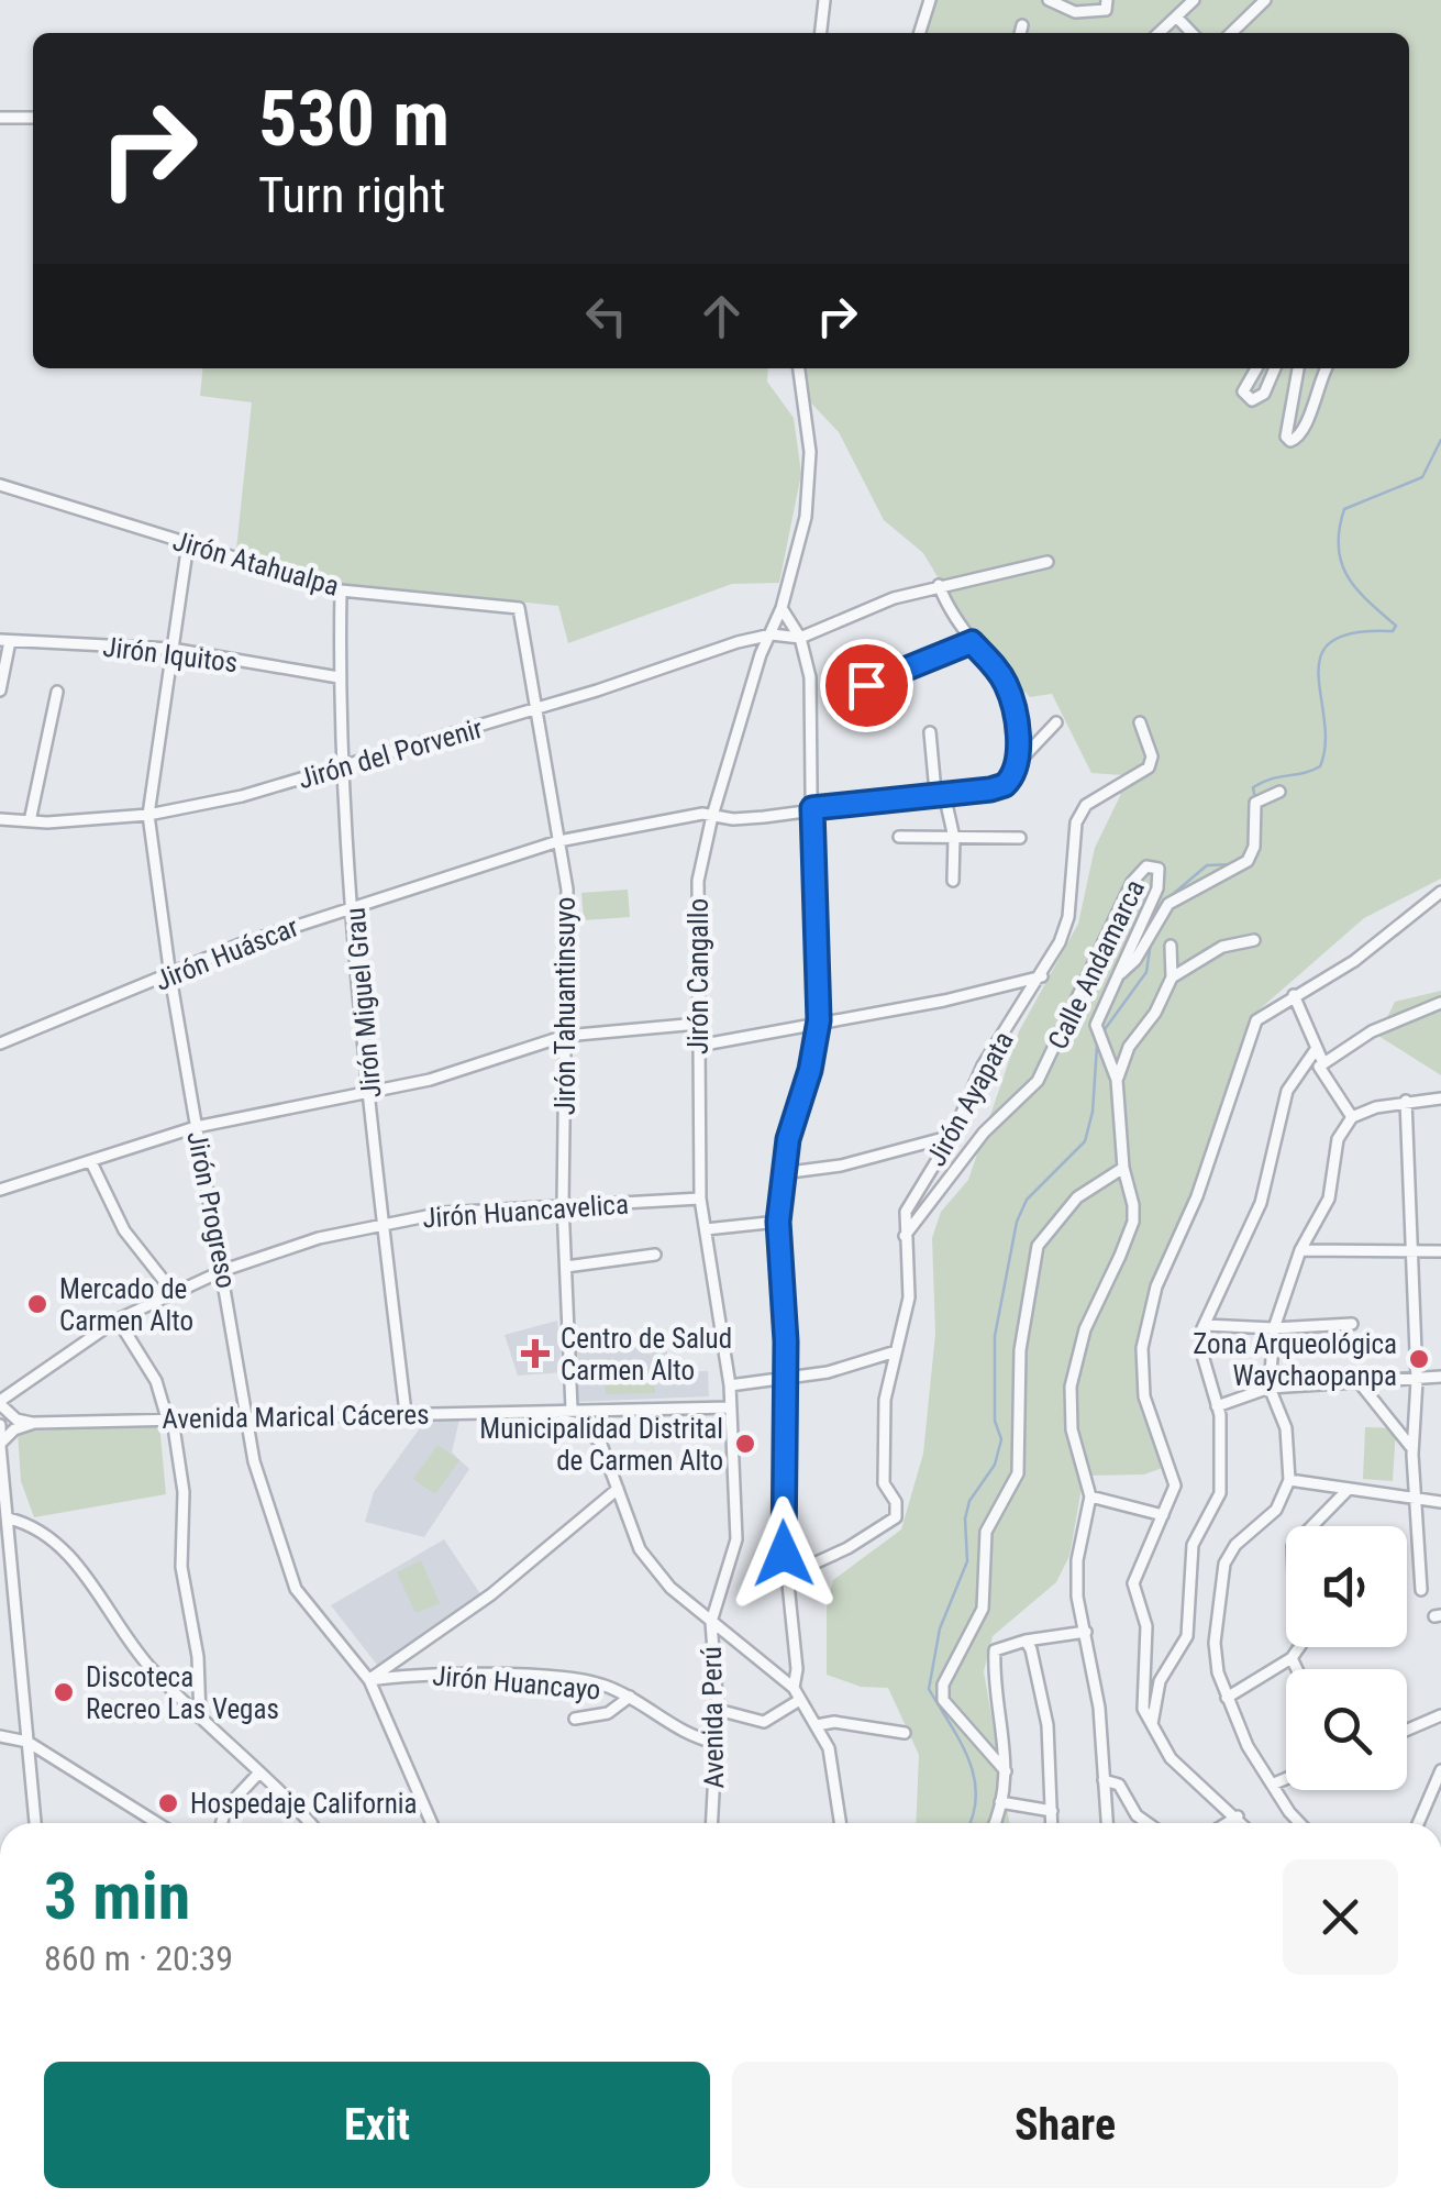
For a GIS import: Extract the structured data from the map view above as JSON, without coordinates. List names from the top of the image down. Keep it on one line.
{"streets":{"street":["Jirón Atahualpa","Jirón Iquitos","Jirón del Porvenir","Jirón Huáscar","Calle Andamarca","Jirón Cangallo","Jirón Miguel Grau","Jirón Tahuantinsuyo","Jirón Ayapata","Jirón Progreso","Jirón Huancavelica","Avenida Marical Cáceres","Jirón Huancayo","Avenida Perú"]},"crossings":[["Jirón Atahualpa","Jirón Miguel Grau"],["Jirón Atahualpa","Jirón Tahuantinsuyo"],["Jirón Atahualpa","Jirón Progreso"],["Jirón Iquitos","Jirón Miguel Grau"],["Jirón Iquitos","Jirón Progreso"],["Jirón del Porvenir","Jirón Cangallo"],["Jirón del Porvenir","Jirón Miguel Grau"],["Jirón del Porvenir","Jirón Tahuantinsuyo"],["Jirón del Porvenir","Jirón Progreso"],["Jirón Huáscar","Jirón Cangallo"],["Jirón Huáscar","Jirón Miguel Grau"],["Jirón Huáscar","Jirón Tahuantinsuyo"],["Jirón Huáscar","Jirón Progreso"],["Calle Andamarca","Jirón Ayapata"],["Jirón Cangallo","Jirón Huancavelica"],["Jirón Cangallo","Avenida Marical Cáceres"],["Jirón Cangallo","Avenida Perú"],["Jirón Miguel Grau","Jirón Huancavelica"],["Jirón Miguel Grau","Avenida Marical Cáceres"],["Jirón Tahuantinsuyo","Jirón Huancavelica"],["Jirón Tahuantinsuyo","Avenida Marical Cáceres"],["Jirón Progreso","Jirón Huancavelica"],["Jirón Progreso","Avenida Marical Cáceres"],["Jirón Progreso","Jirón Huancayo"],["Avenida Marical Cáceres","Avenida Perú"],["Jirón Huancayo","Avenida Perú"]],"places":{"other":["Mercado de Carmen Alto","Zona Arqueológica Waychaopanpa","Municipalidad Distrital de Carmen Alto","Discoteca Recreo Las Vegas","Hospedaje California"],"health":["Centro de Salud Carmen Alto"]},"page":{"turn":["530 m","Turn right"],"heading":["3 min","860 m · 20:39"],"buttons":["Exit","Share"]}}
